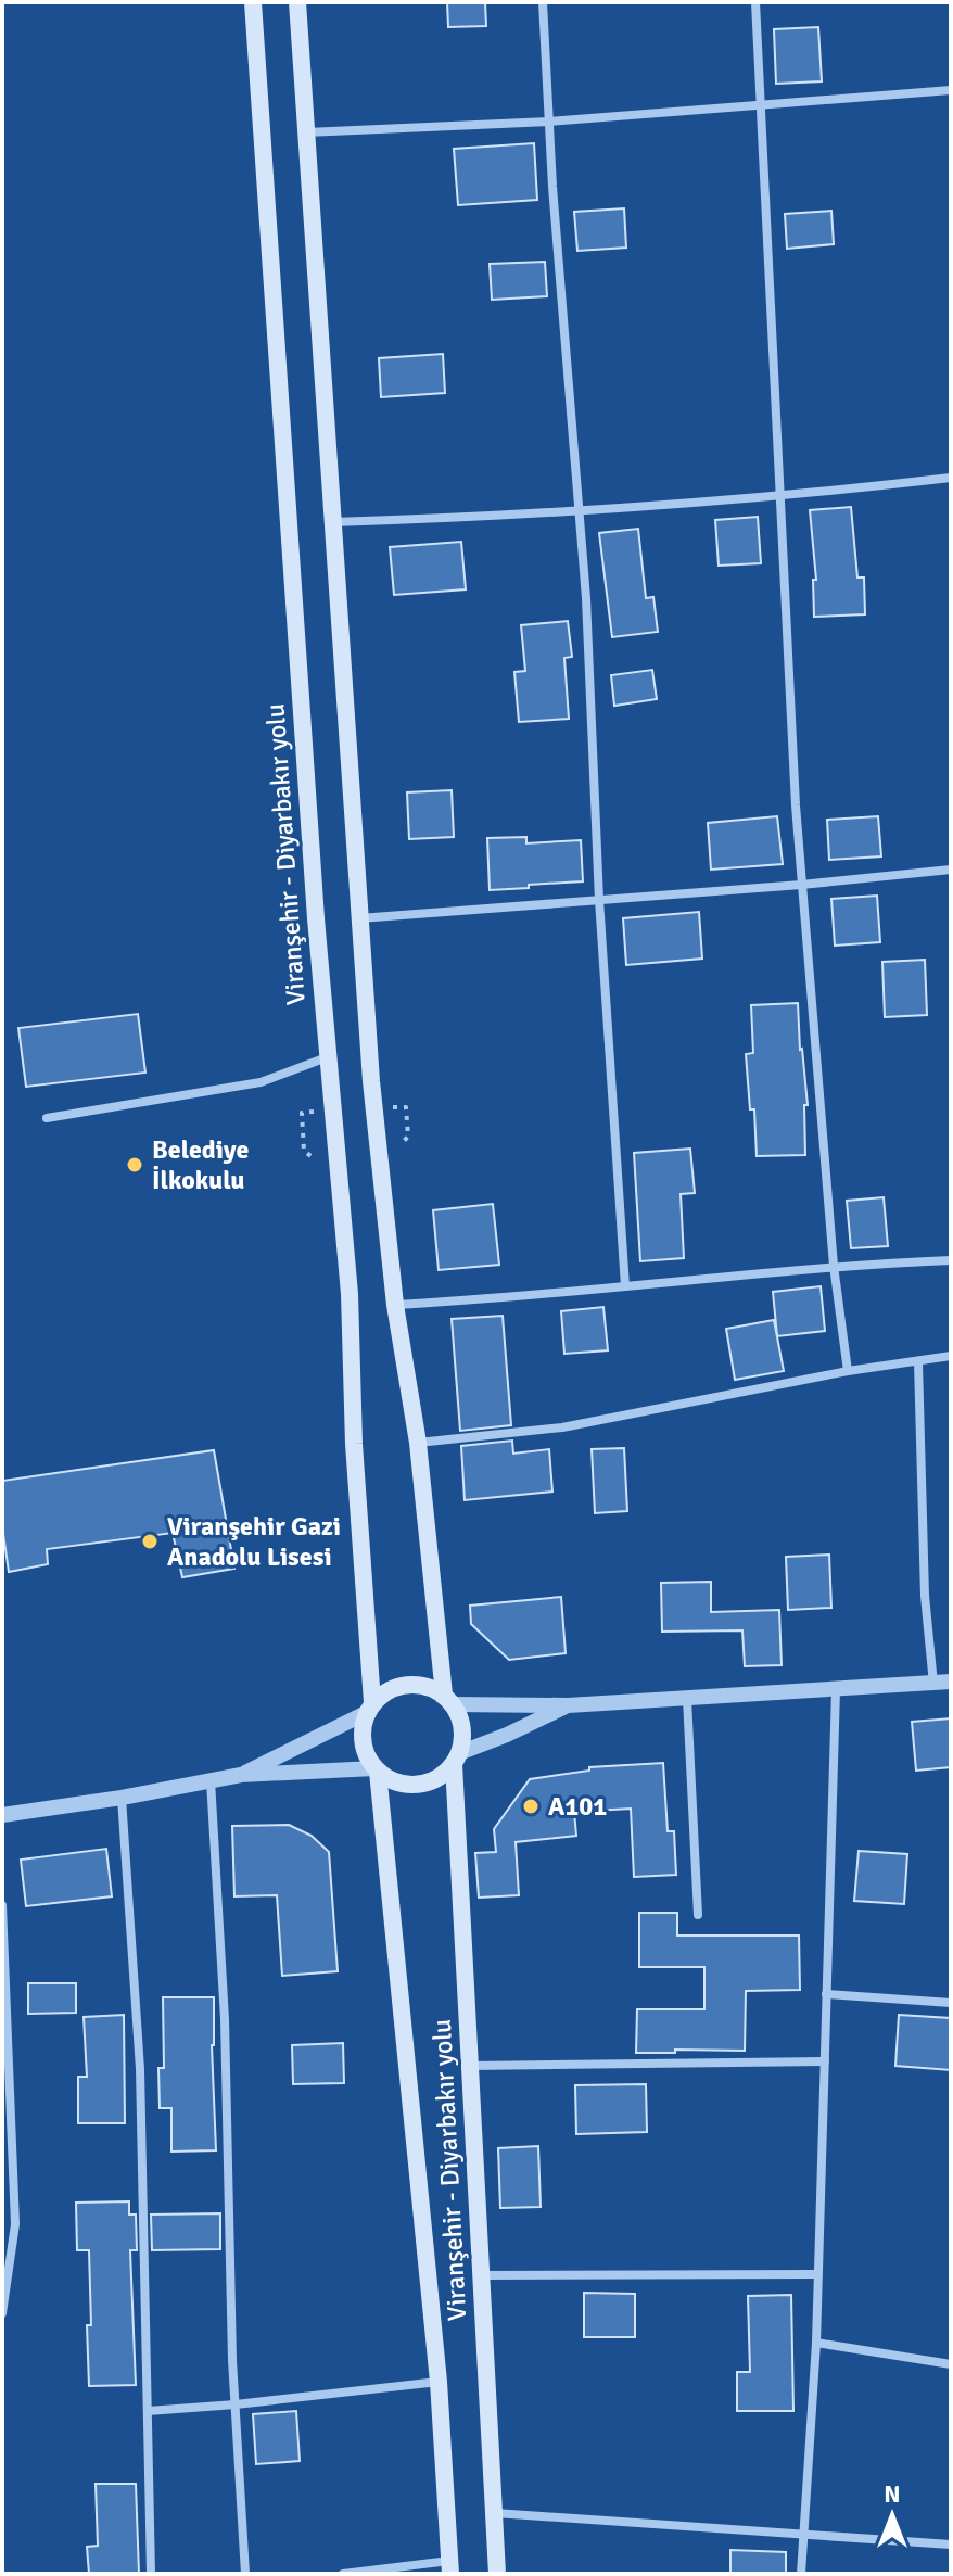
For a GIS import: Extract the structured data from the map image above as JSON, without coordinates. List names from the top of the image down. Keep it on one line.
{"streets":{"main road":["Viranşehir - Diyarbakır yolu"]},"places":["Belediye İlkokulu","Viranşehir Gazi Anadolu Lisesi","A101"],"north":"top"}
